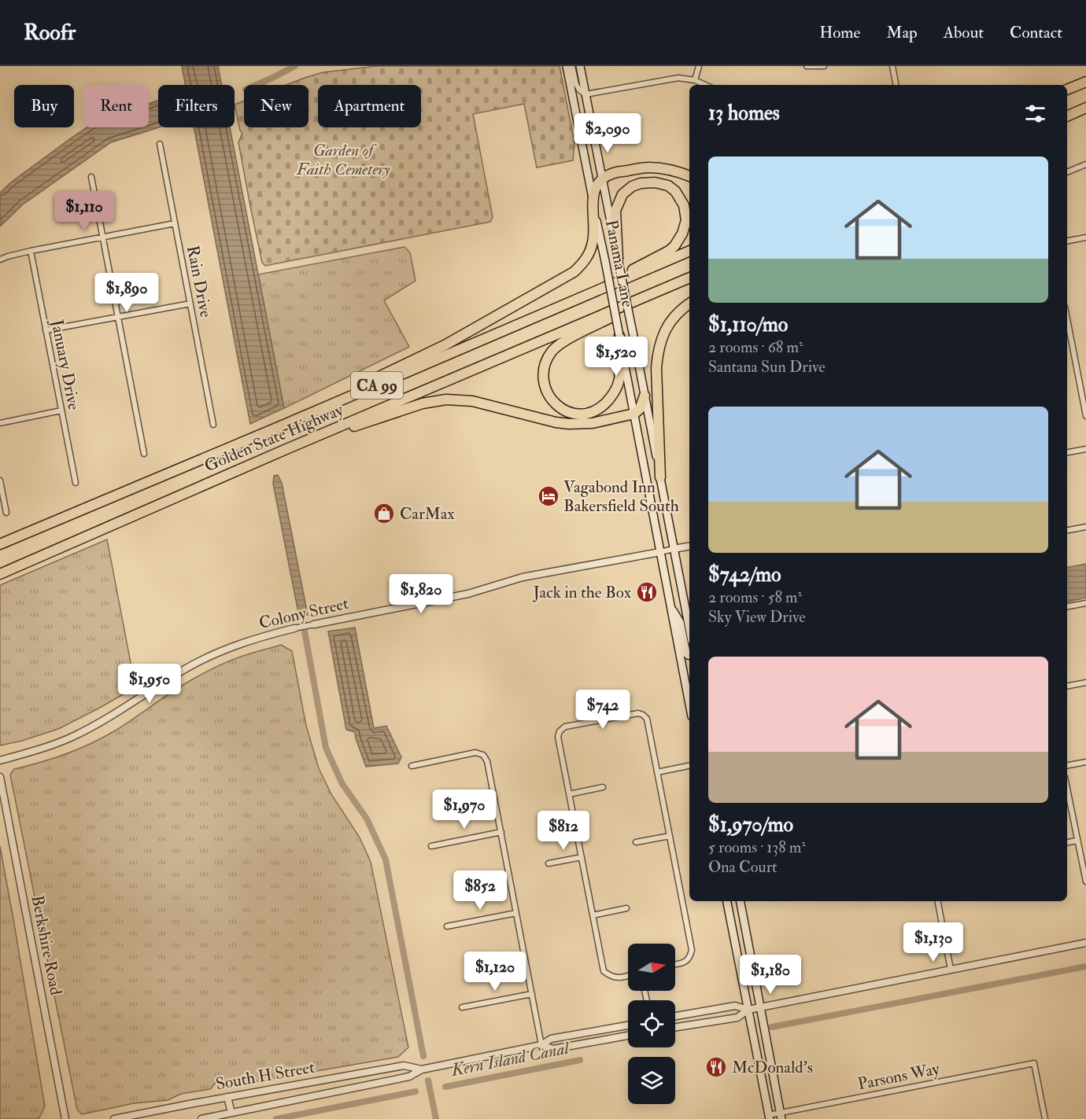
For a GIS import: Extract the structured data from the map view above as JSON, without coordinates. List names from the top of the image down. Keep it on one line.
{"streets":{"highway":["CA 99","Golden State Highway"],"main road":["Panama Lane"],"street":["Rain Drive","January Drive","Colony Street","Berkshire Road","South H Street","Parsons Way"]},"crossings":[["Panama Lane","Colony Street"]],"water":["Kern Island Canal"],"parks":["Garden of Faith Cemetery"],"places":{"hotel":["Vagabond Inn Bakersfield South"],"shop":["CarMax"],"restaurant":["Jack in the Box","McDonald's"]},"north":"right","page":{"header":"Roofr","nav":["Home","Map","About","Contact"],"chip":["Buy","Rent","Filters","New","Apartment"],"heading":"13 homes","price":["$2,090","$1,110","$1,890","$1,520","$1,820","$1,950","$742","$1,970","$812","$852","$1,130","$1,120","$1,180"],"list":[{"name":"$1,110/mo","note":"2 rooms · 68 m² · Santana Sun Drive"},{"name":"$742/mo","note":"2 rooms · 58 m² · Sky View Drive"},{"name":"$1,970/mo","note":"5 rooms · 138 m² · Ona Court"}]}}
